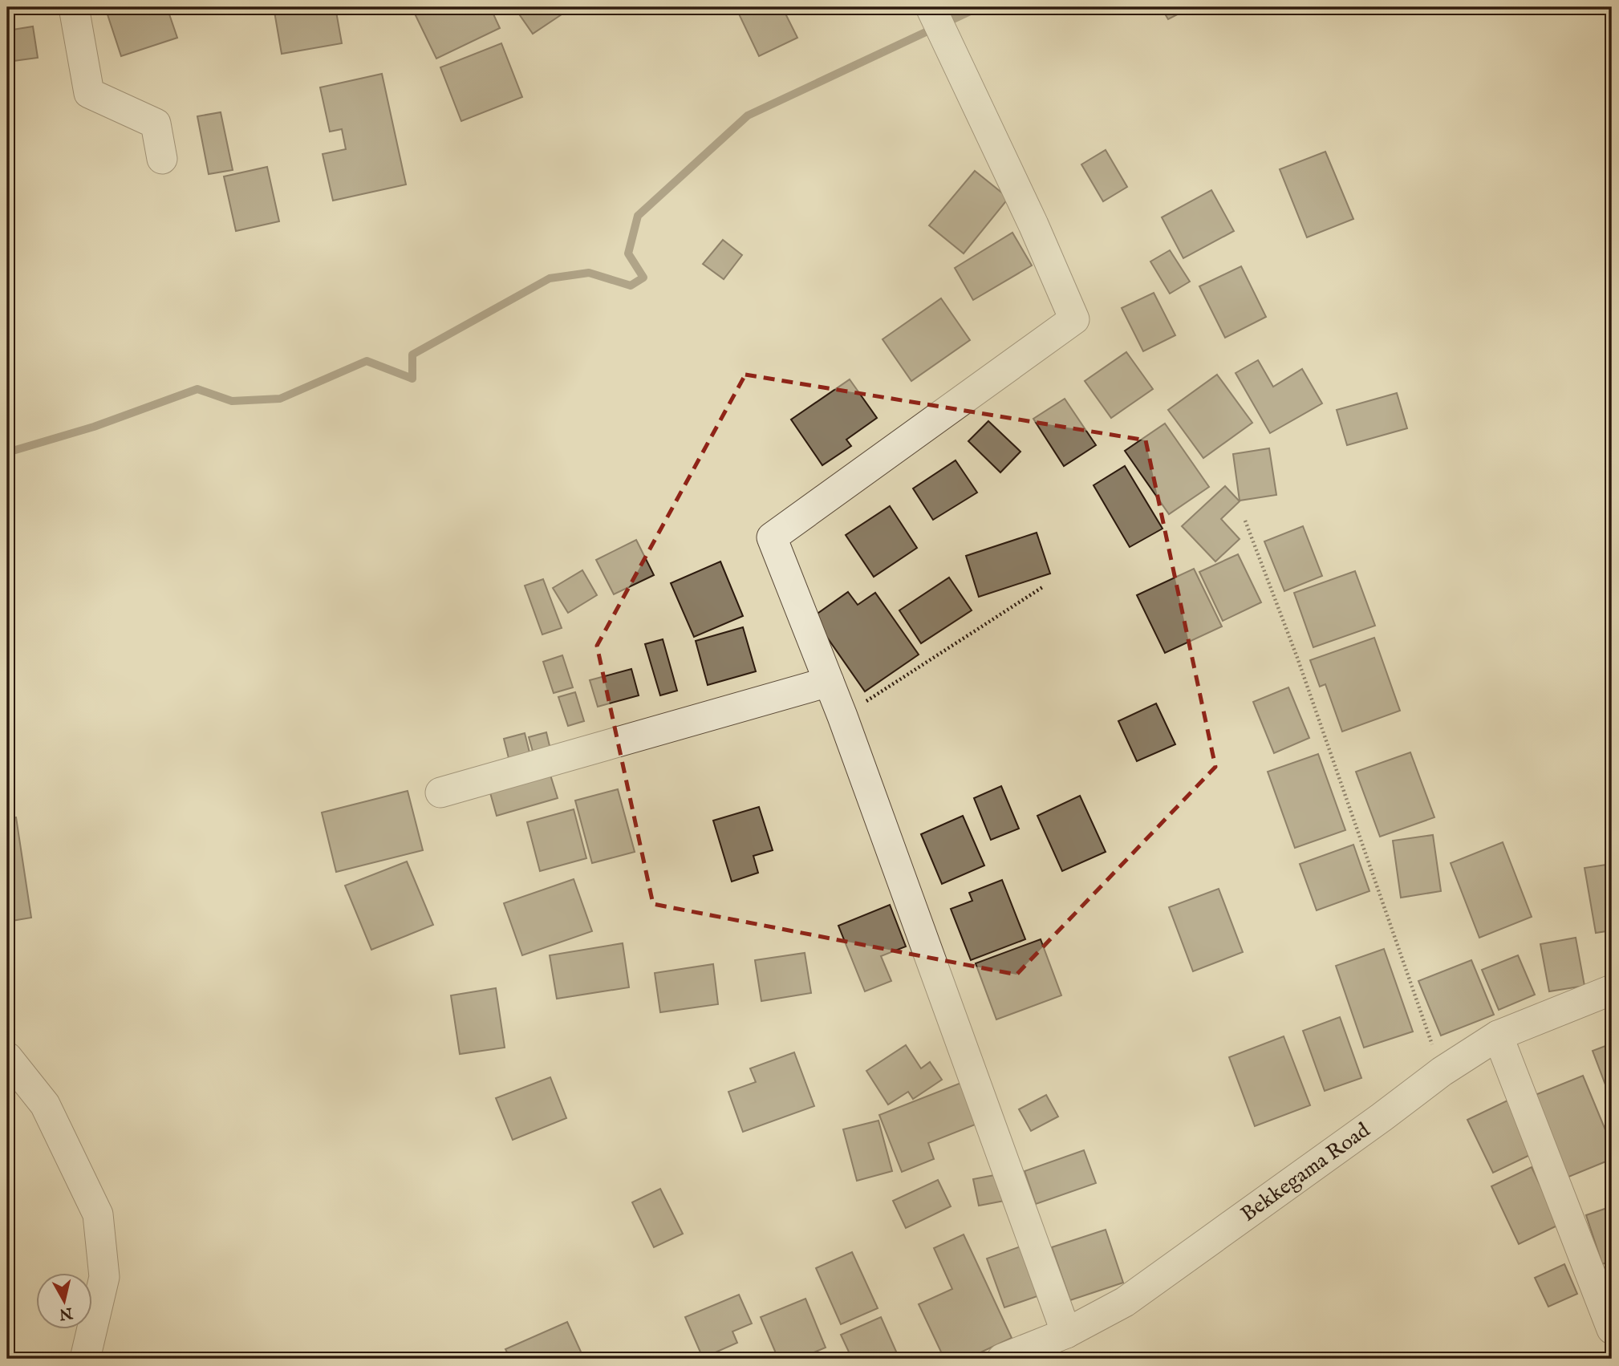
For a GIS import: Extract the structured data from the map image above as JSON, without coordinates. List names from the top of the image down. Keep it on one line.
{"streets":{"street":["Bekkegama Road"]},"north":"bottom"}
